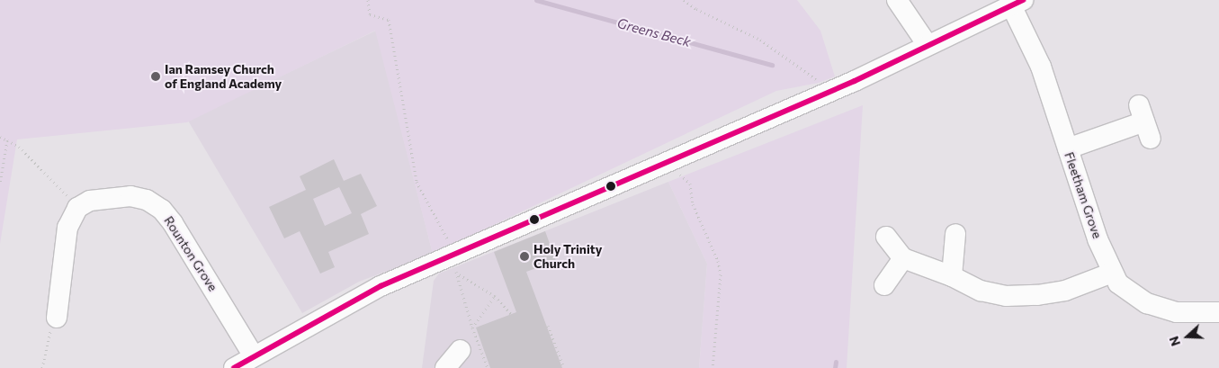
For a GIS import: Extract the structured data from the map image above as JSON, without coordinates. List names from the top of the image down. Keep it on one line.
{"streets":{"street":["Fleetham Grove","Rounton Grove"]},"water":["Greens Beck"],"places":["Ian Ramsey Church of England Academy","Holy Trinity Church"],"north":"left"}
